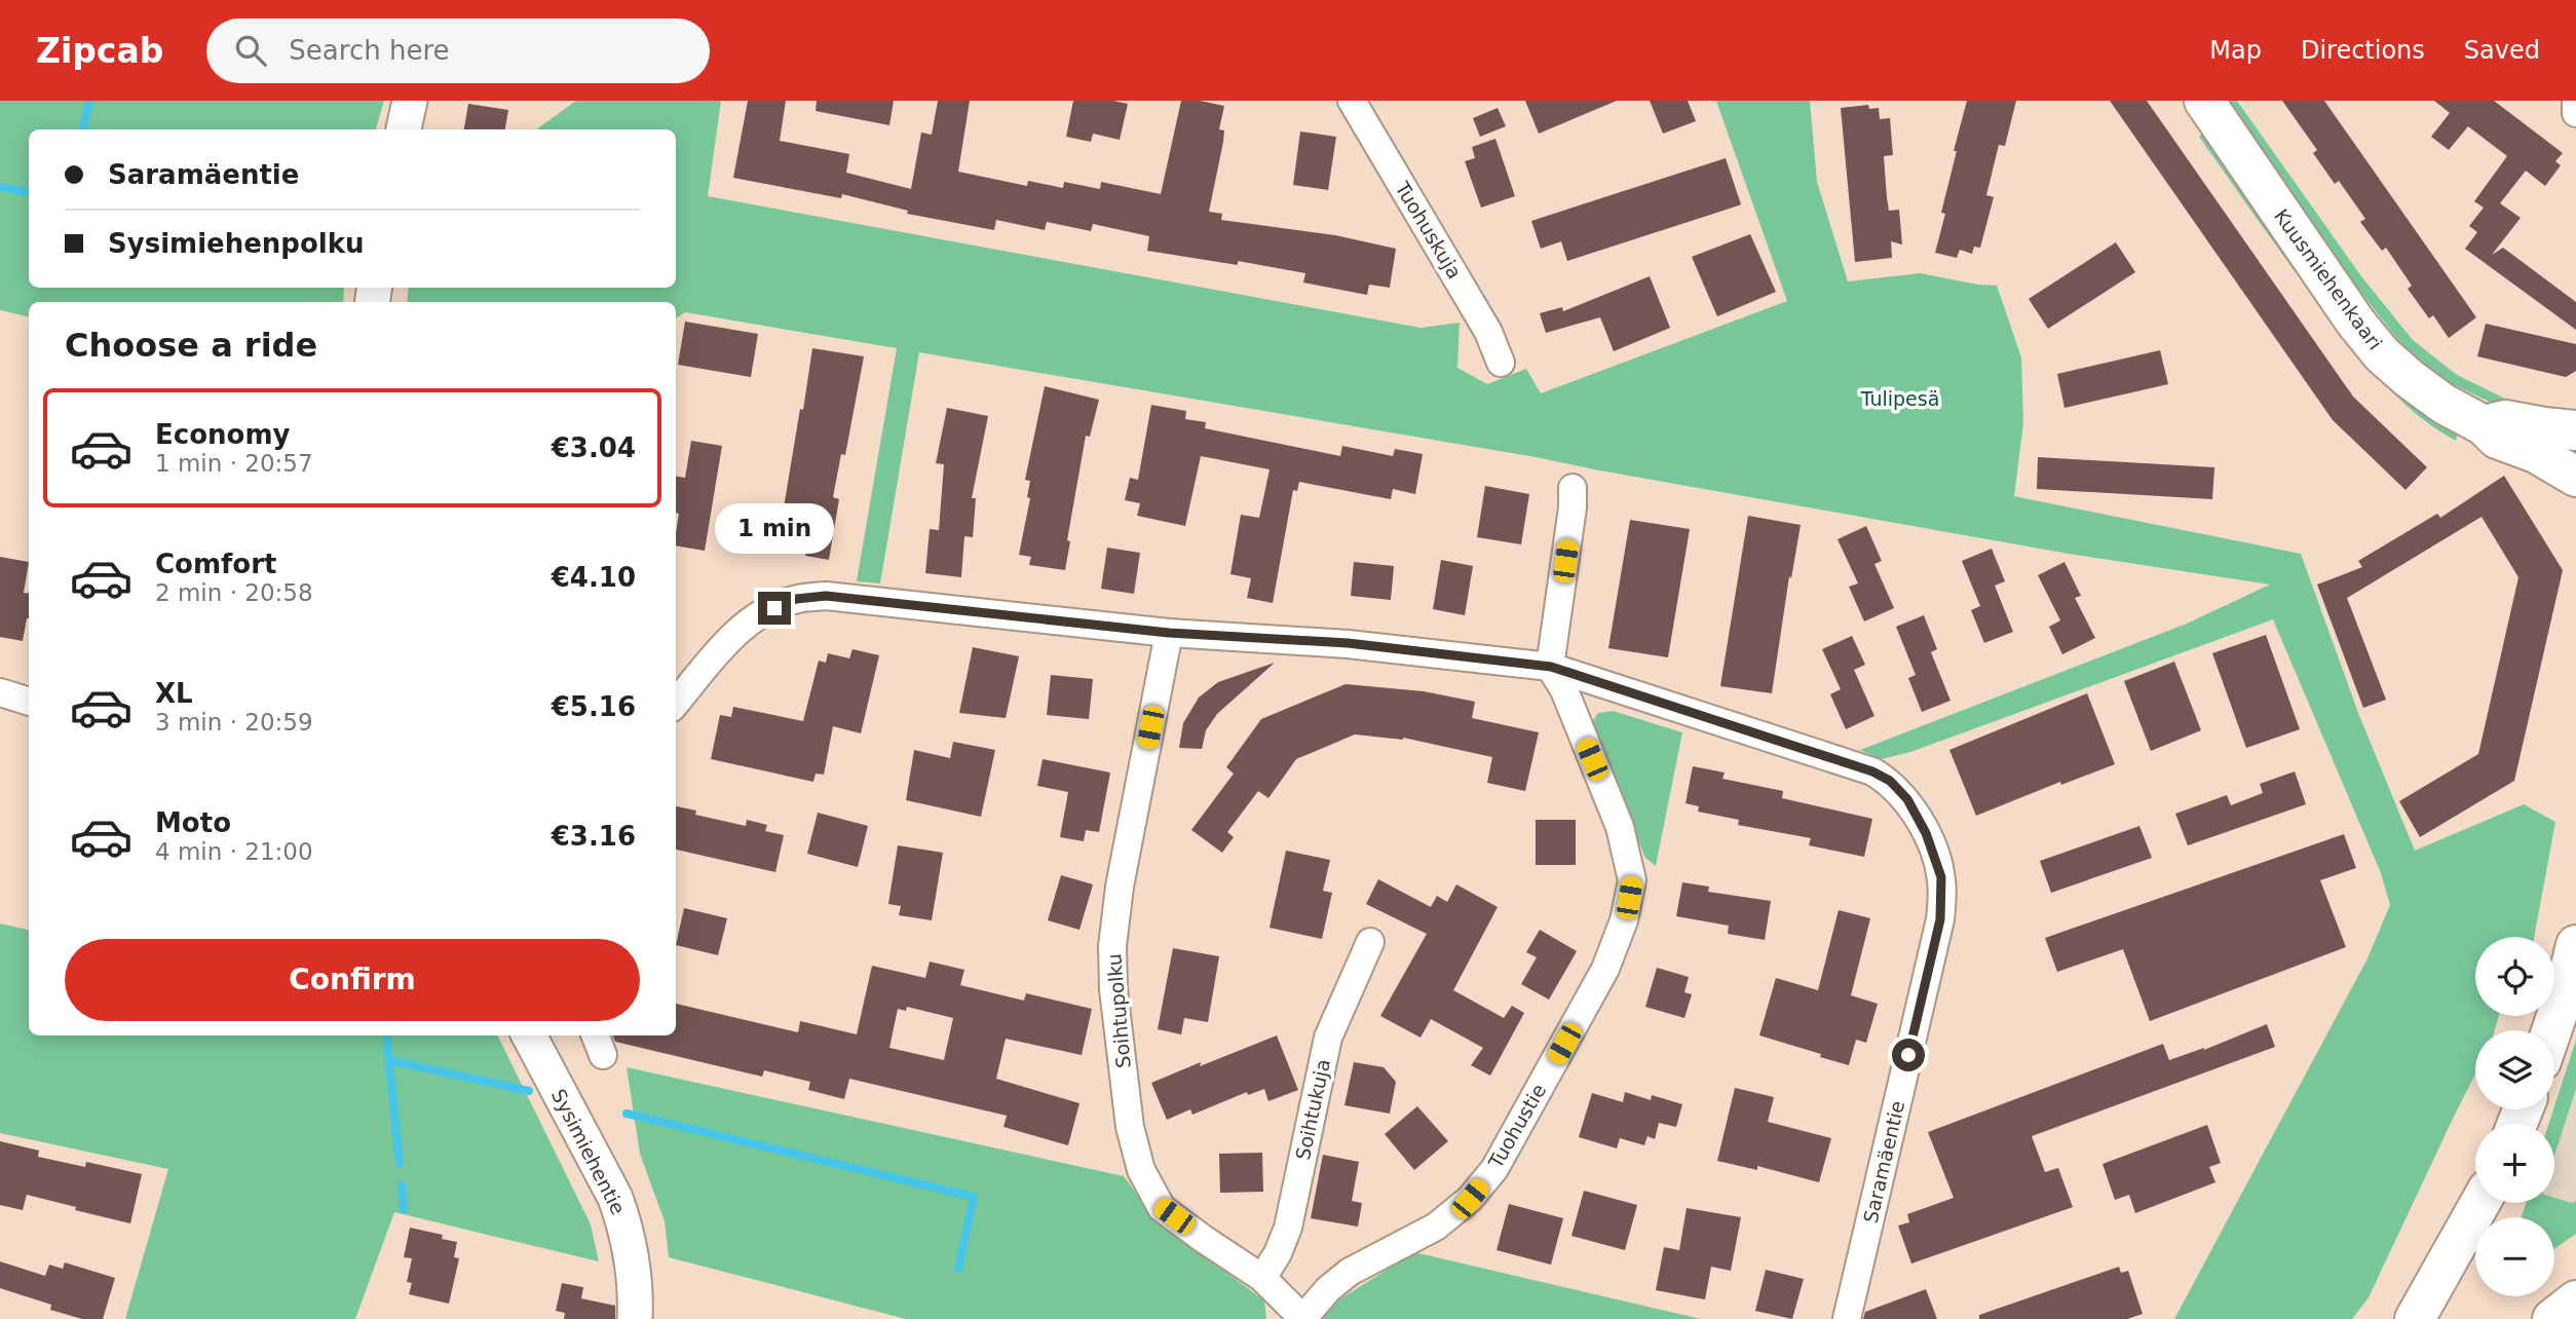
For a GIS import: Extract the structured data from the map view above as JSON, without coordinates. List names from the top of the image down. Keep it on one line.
{"streets":{"main road":["Kuusmiehenkaari"],"street":["Tuohuskuja","Soihtupolku","Soihtukuja","Tuohustie","Sysimiehentie","Saramäentie"]},"crossings":[["Soihtupolku","Soihtukuja"],["Soihtupolku","Tuohustie"],["Tuohustie","Saramäentie"]],"parks":["Tulipesä"],"page":{"header":"Zipcab","search":"Search here","nav":["Map","Directions","Saved"],"banner":["Saramäentie","Sysimiehenpolku"],"heading":"Choose a ride","list":[{"name":"Economy","note":"1 min · 20:57","value":"€3.04"},{"name":"Comfort","note":"2 min · 20:58","value":"€4.10"},{"name":"XL","note":"3 min · 20:59","value":"€5.16"},{"name":"Moto","note":"4 min · 21:00","value":"€3.16"}],"bubble":"1 min","buttons":"Confirm","map_buttons":["+","−"]}}
